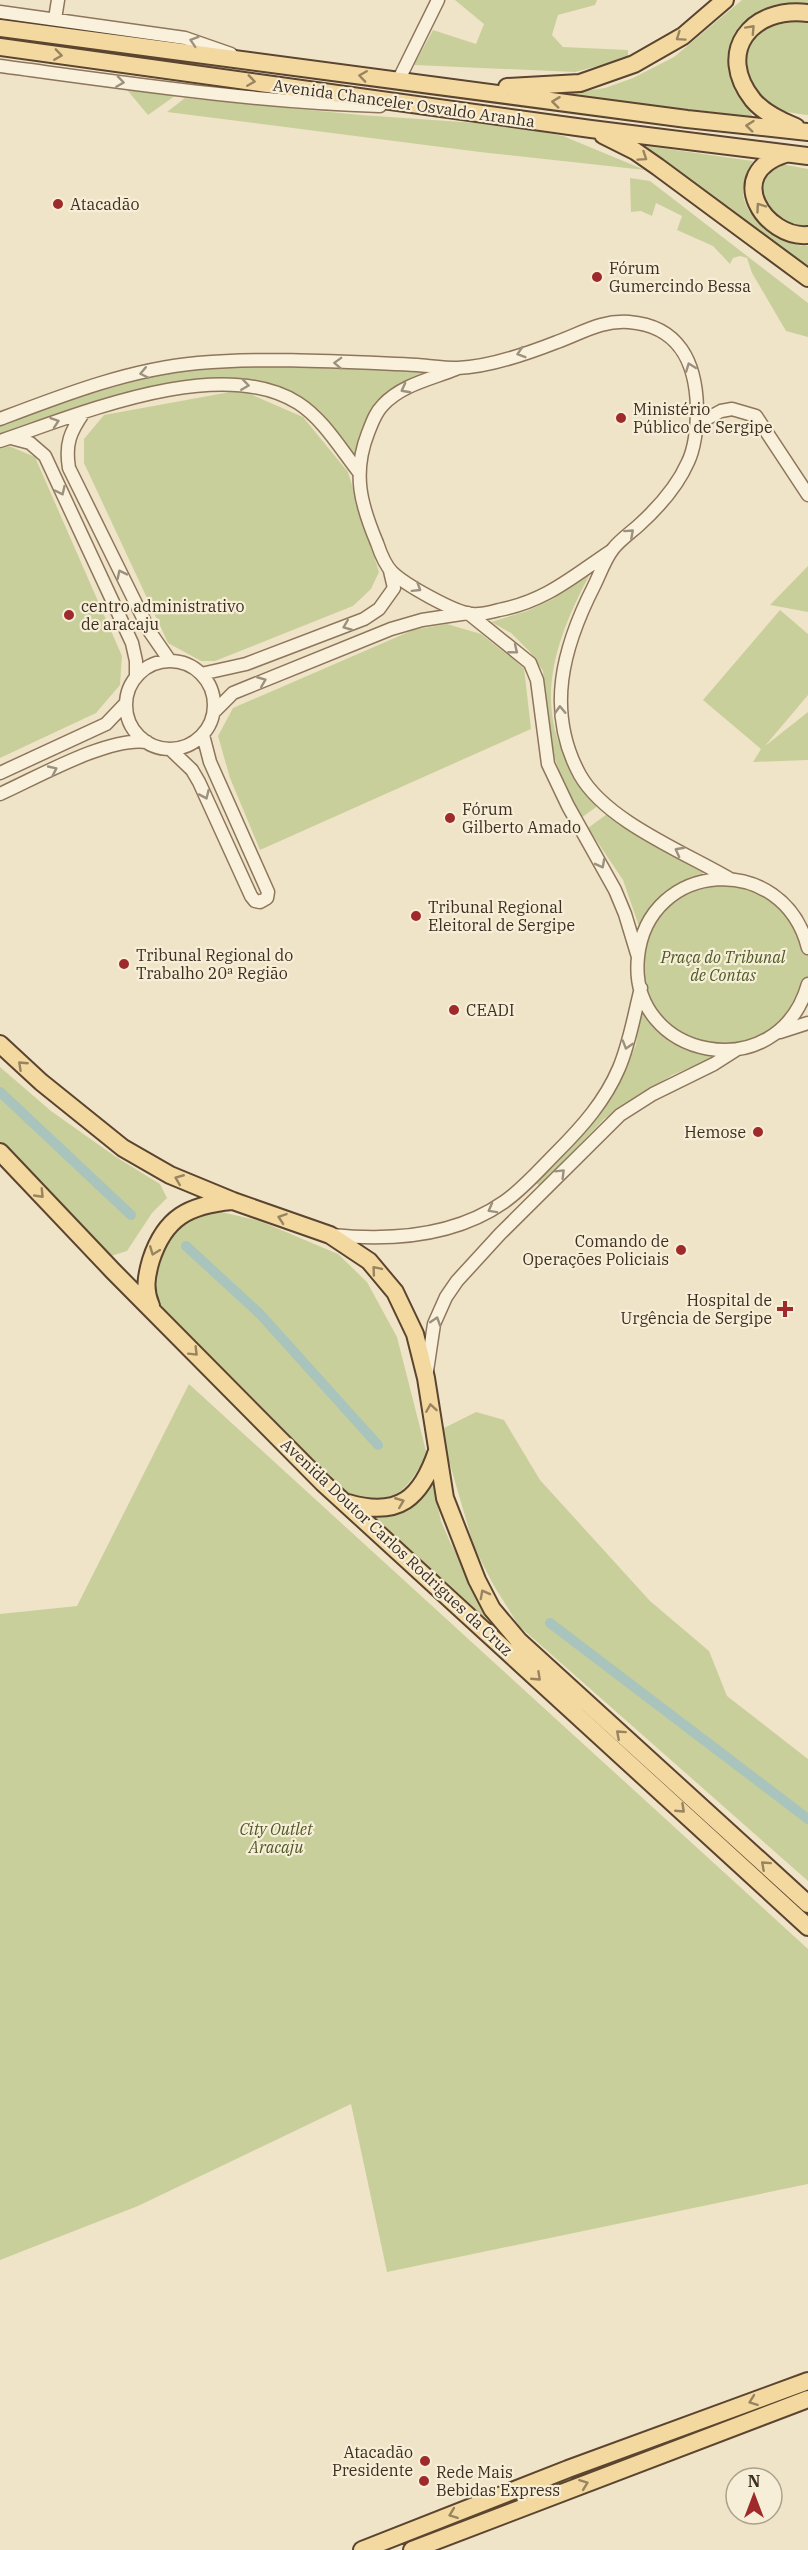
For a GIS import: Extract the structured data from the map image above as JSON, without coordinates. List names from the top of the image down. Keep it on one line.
{"streets":{"main road":["Avenida Chanceler Osvaldo Aranha","Avenida Doutor Carlos Rodrigues da Cruz"]},"parks":["Praça do Tribunal de Contas","City Outlet Aracaju"],"places":{"other":["Atacadão","Fórum Gumercindo Bessa","Ministério Público de Sergipe","centro administrativo de aracaju","Fórum Gilberto Amado","Tribunal Regional Eleitoral de Sergipe","Tribunal Regional do Trabalho 20ª Região","CEADI","Hemose","Comando de Operações Policiais","Atacadão Presidente","Rede Mais Bebidas Express"],"health":["Hospital de Urgência de Sergipe"]},"north":"top"}
